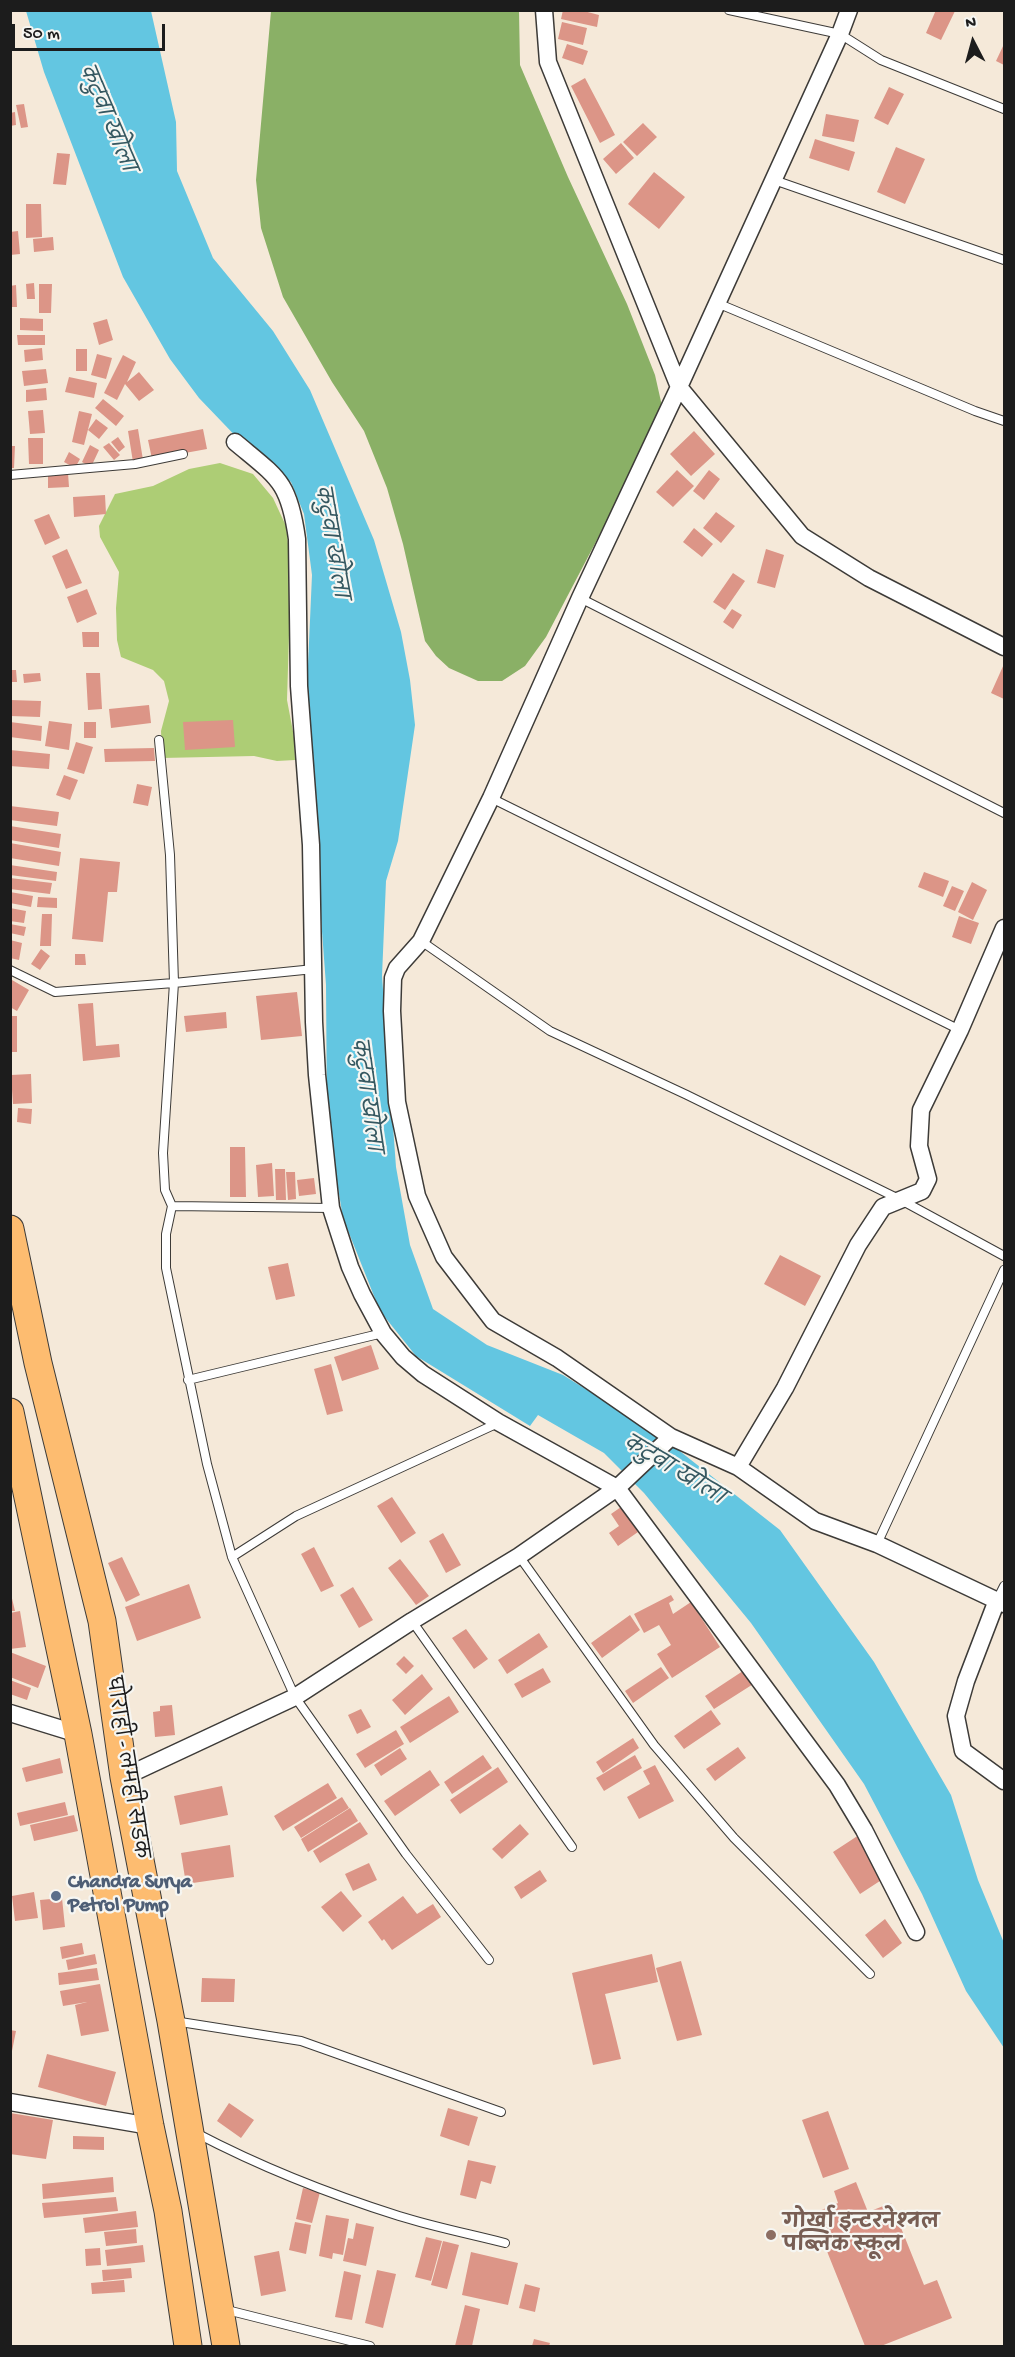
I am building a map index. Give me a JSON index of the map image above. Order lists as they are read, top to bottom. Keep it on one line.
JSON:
{"streets":{"main road":["घोराही - लमही सडक"]},"water":["कटुवा खोला"],"places":["Chandra Surya Petrol Pump","गोर्खा इन्टरनेश्नल पब्लिक स्कूल"],"scale_bar":"50 m","north":"top"}
